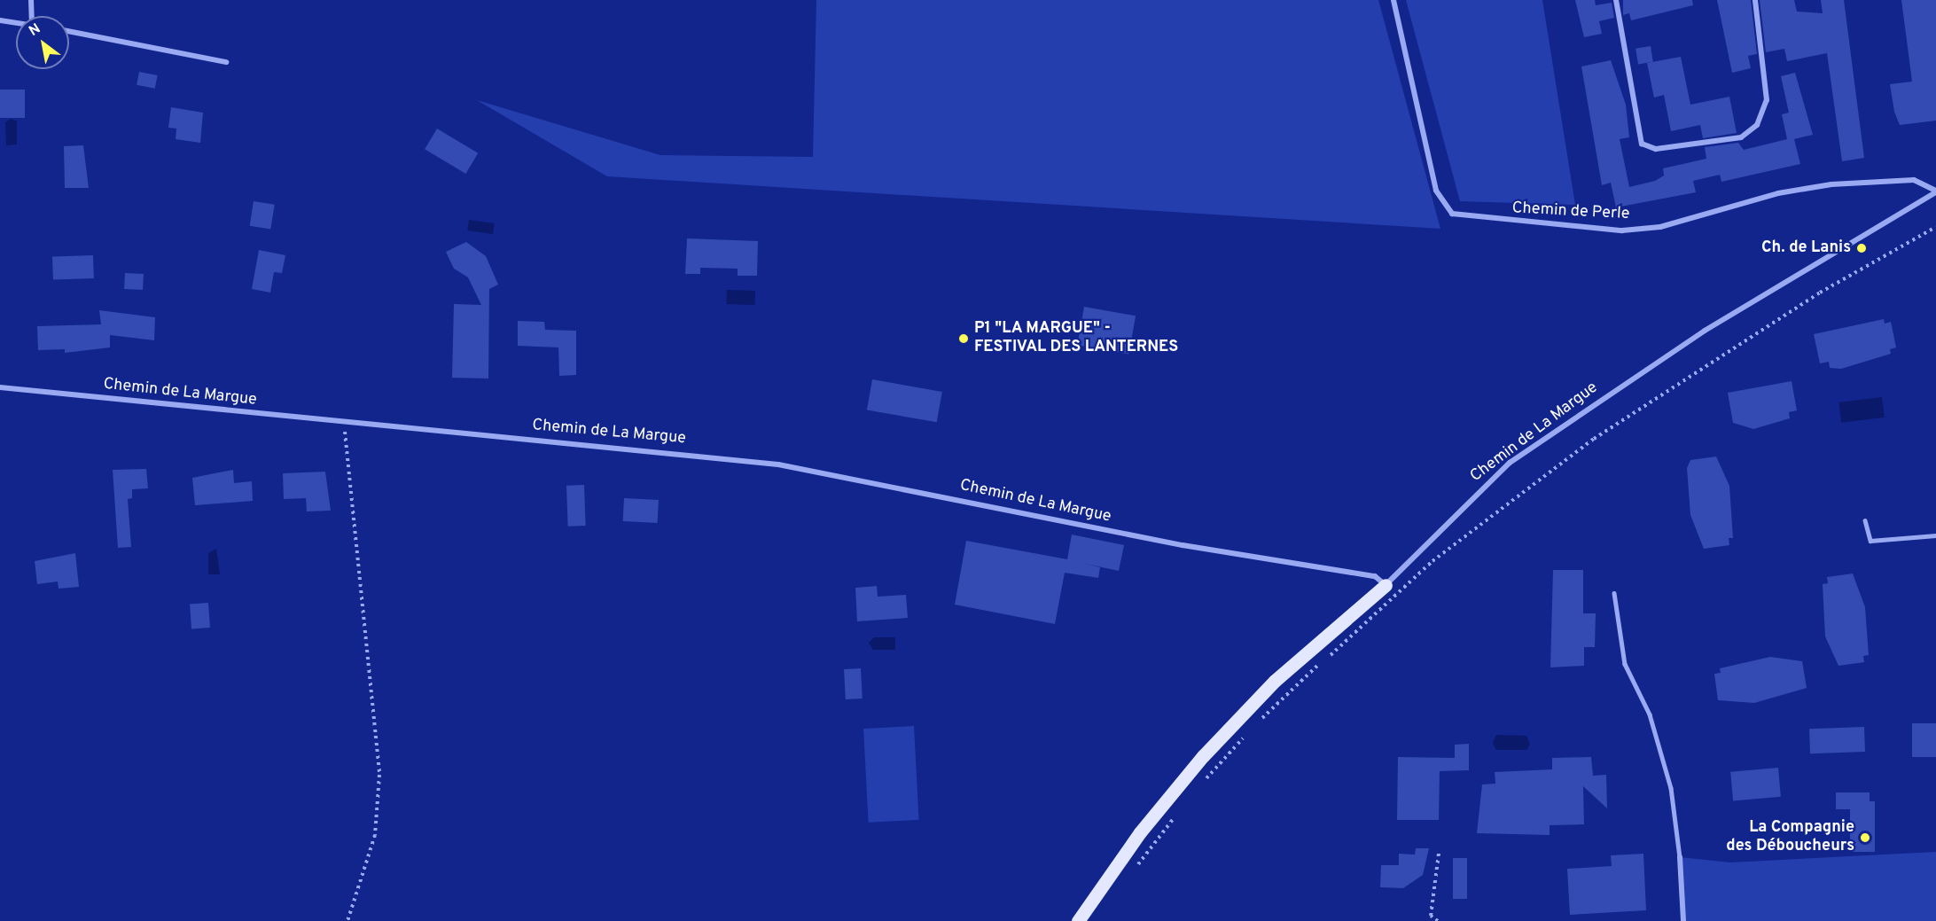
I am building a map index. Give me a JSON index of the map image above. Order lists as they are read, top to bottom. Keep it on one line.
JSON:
{"streets":{"street":["Chemin de Perle","Chemin de La Margue"]},"crossings":[["Chemin de Perle","Chemin de La Margue"]],"places":["Ch. de Lanis","P1 \"LA MARGUE\" - FESTIVAL DES LANTERNES","La Compagnie des Déboucheurs"],"north":"top left"}
